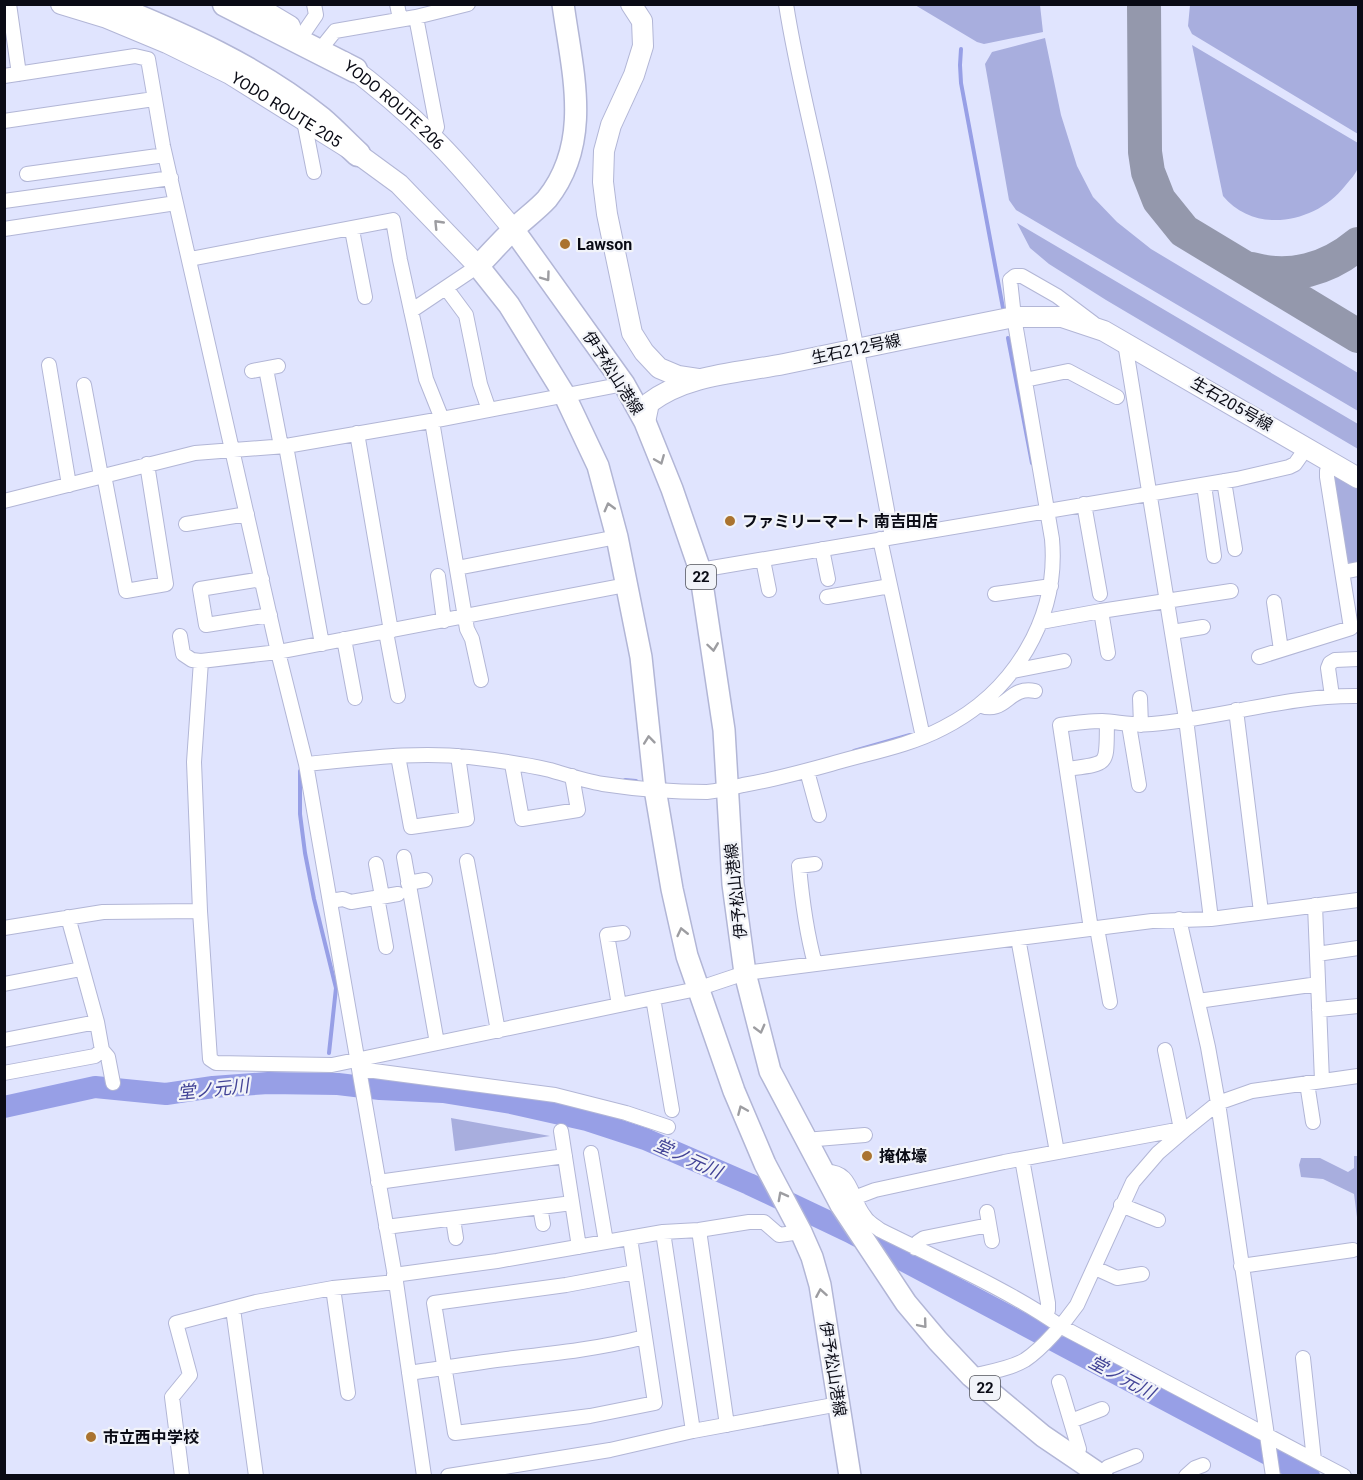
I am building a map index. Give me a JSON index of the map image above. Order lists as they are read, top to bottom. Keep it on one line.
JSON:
{"streets":{"main road":["伊予松山港線","22"],"street":["YODO ROUTE 206","YODO ROUTE 205","生石212号線","生石205号線"]},"crossings":[["YODO ROUTE 206","伊予松山港線"],["YODO ROUTE 205","伊予松山港線"],["生石212号線","生石205号線"]],"water":["堂ノ元川"],"places":["Lawson","ファミリーマート 南吉田店","掩体壕","市立西中学校"]}
